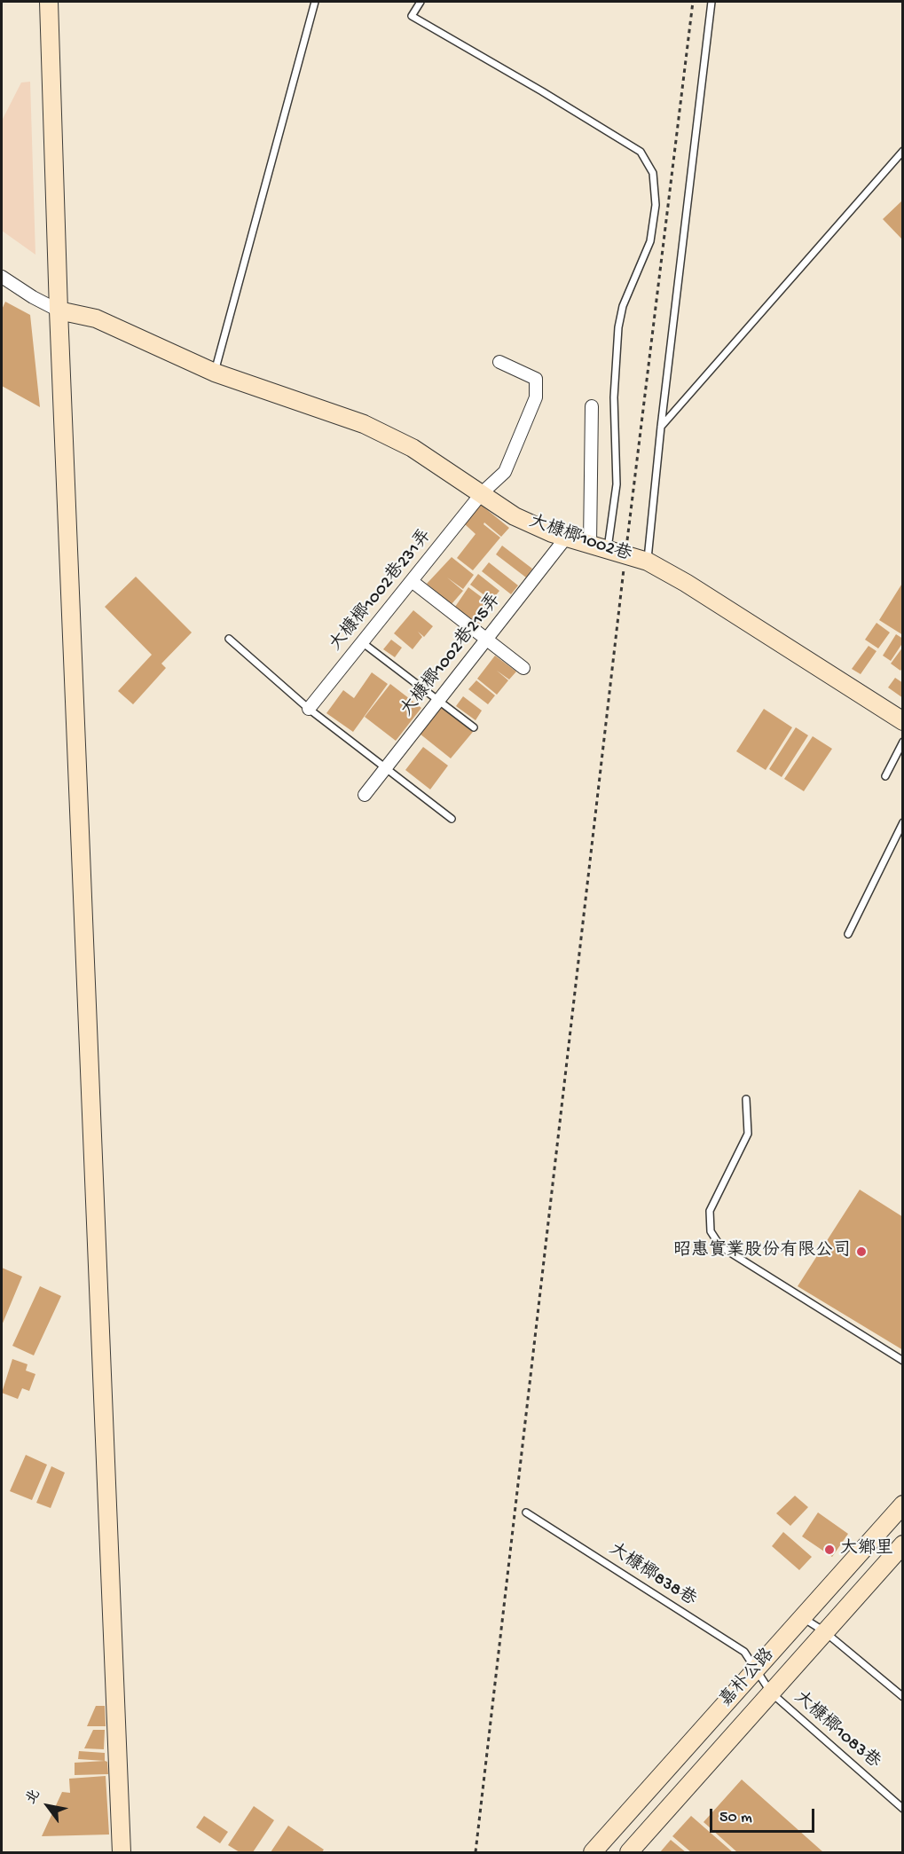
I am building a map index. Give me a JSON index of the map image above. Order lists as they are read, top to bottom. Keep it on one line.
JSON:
{"streets":{"main road":["大槺榔1002巷","嘉朴公路"],"street":["大槺榔1002巷231弄","大槺榔1002巷215弄"],"lane":["大槺榔838巷","大槺榔1083巷"]},"crossings":[["大槺榔1002巷","大槺榔1002巷231弄"],["大槺榔1002巷","大槺榔1002巷215弄"],["大槺榔838巷","嘉朴公路"],["大槺榔838巷","大槺榔1083巷"],["嘉朴公路","大槺榔1083巷"]],"places":["昭惠實業股份有限公司","大鄉里"],"scale_bar":"50 m","north":"top left"}
